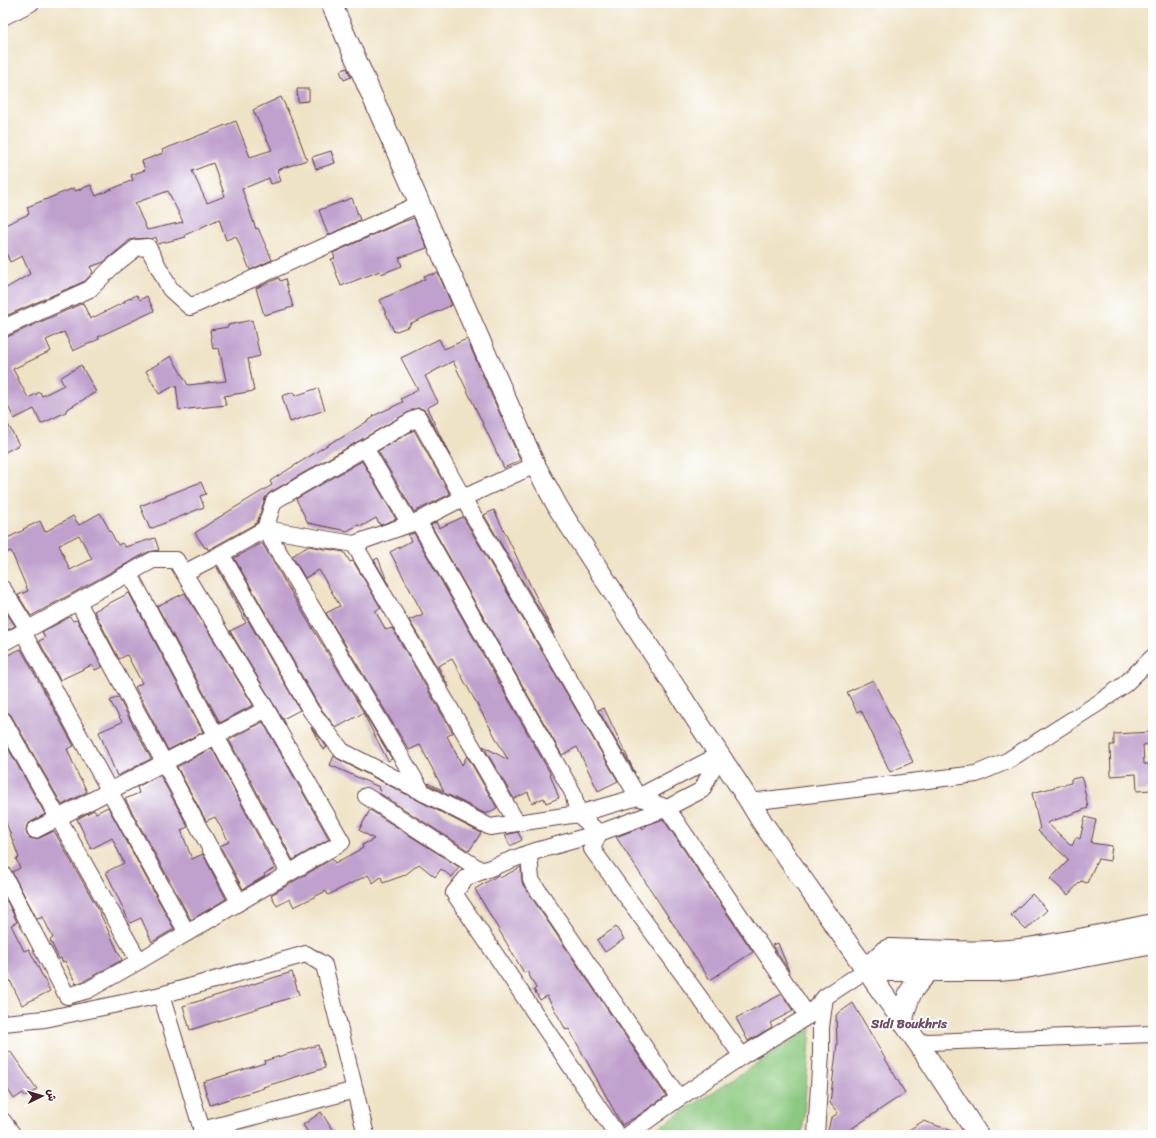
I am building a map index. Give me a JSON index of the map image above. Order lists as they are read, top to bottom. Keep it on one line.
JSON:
{"districts":["Sidi Boukhris"],"north":"right"}
